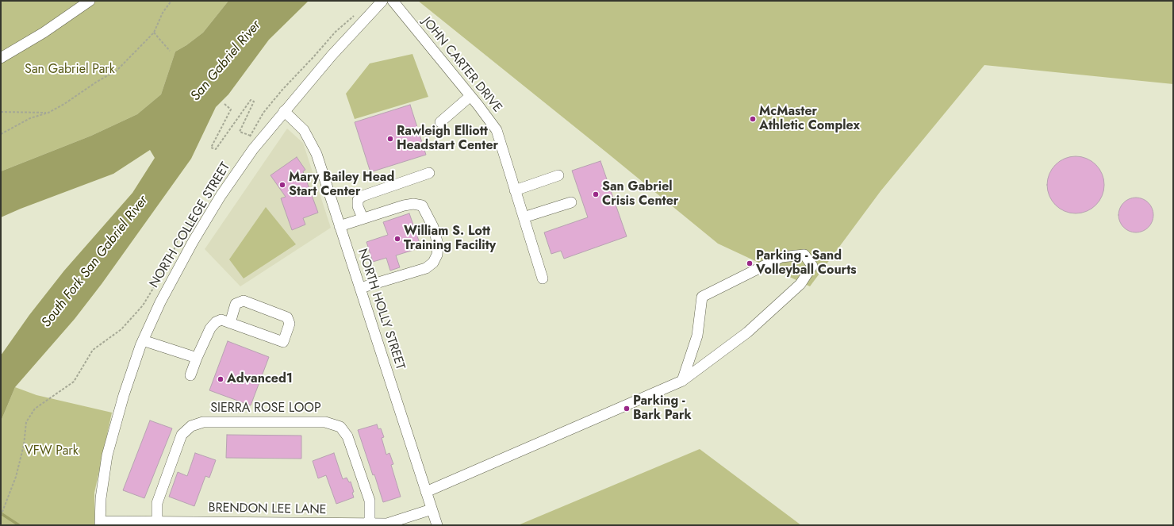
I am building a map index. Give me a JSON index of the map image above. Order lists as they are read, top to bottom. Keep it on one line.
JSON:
{"streets":{"street":["JOHN CARTER DRIVE","NORTH COLLEGE STREET","NORTH HOLLY STREET","SIERRA ROSE LOOP","BRENDON LEE LANE"]},"crossings":[["NORTH COLLEGE STREET","NORTH HOLLY STREET"],["NORTH COLLEGE STREET","BRENDON LEE LANE"],["NORTH HOLLY STREET","BRENDON LEE LANE"],["SIERRA ROSE LOOP","BRENDON LEE LANE"]],"water":["San Gabriel River","South Fork San Gabriel River"],"parks":["San Gabriel Park","VFW Park"],"places":["McMaster Athletic Complex","Rawleigh Elliott Headstart Center","Mary Bailey Head Start Center","San Gabriel Crisis Center","William S. Lott Training Facility","Parking - Sand Volleyball Courts","Advanced1","Parking - Bark Park"]}
